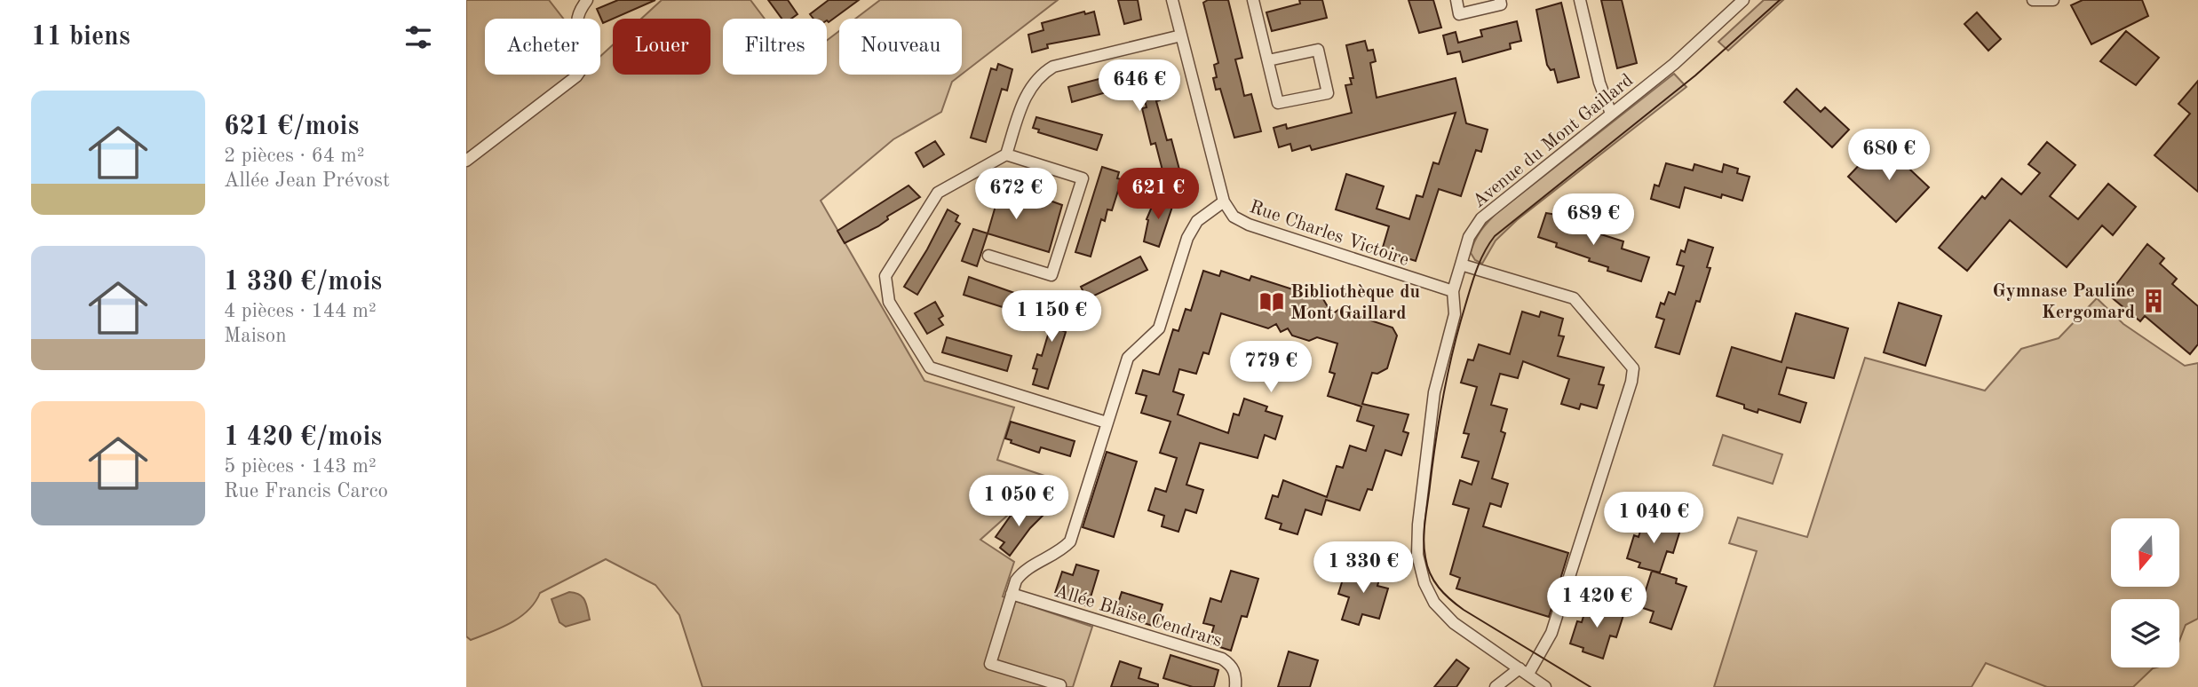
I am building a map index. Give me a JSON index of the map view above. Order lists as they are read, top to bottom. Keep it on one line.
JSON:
{"streets":{"street":["Avenue du Mont Gaillard","Rue Charles Victoire","Allée Blaise Cendrars"]},"crossings":[["Avenue du Mont Gaillard","Rue Charles Victoire"]],"places":{"building":["Gymnase Pauline Kergomard"],"library":["Bibliothèque du Mont Gaillard"]},"north":"bottom","page":{"heading":"11 biens","chip":["Acheter","Louer","Filtres","Nouveau"],"price":["646 €","680 €","672 €","621 €","689 €","1 150 €","779 €","1 050 €","1 040 €","1 330 €","1 420 €"],"list":[{"name":"621 €/mois","note":"2 pièces · 64 m² · Allée Jean Prévost"},{"name":"1 330 €/mois","note":"4 pièces · 144 m² · Maison"},{"name":"1 420 €/mois","note":"5 pièces · 143 m² · Rue Francis Carco"}]}}
